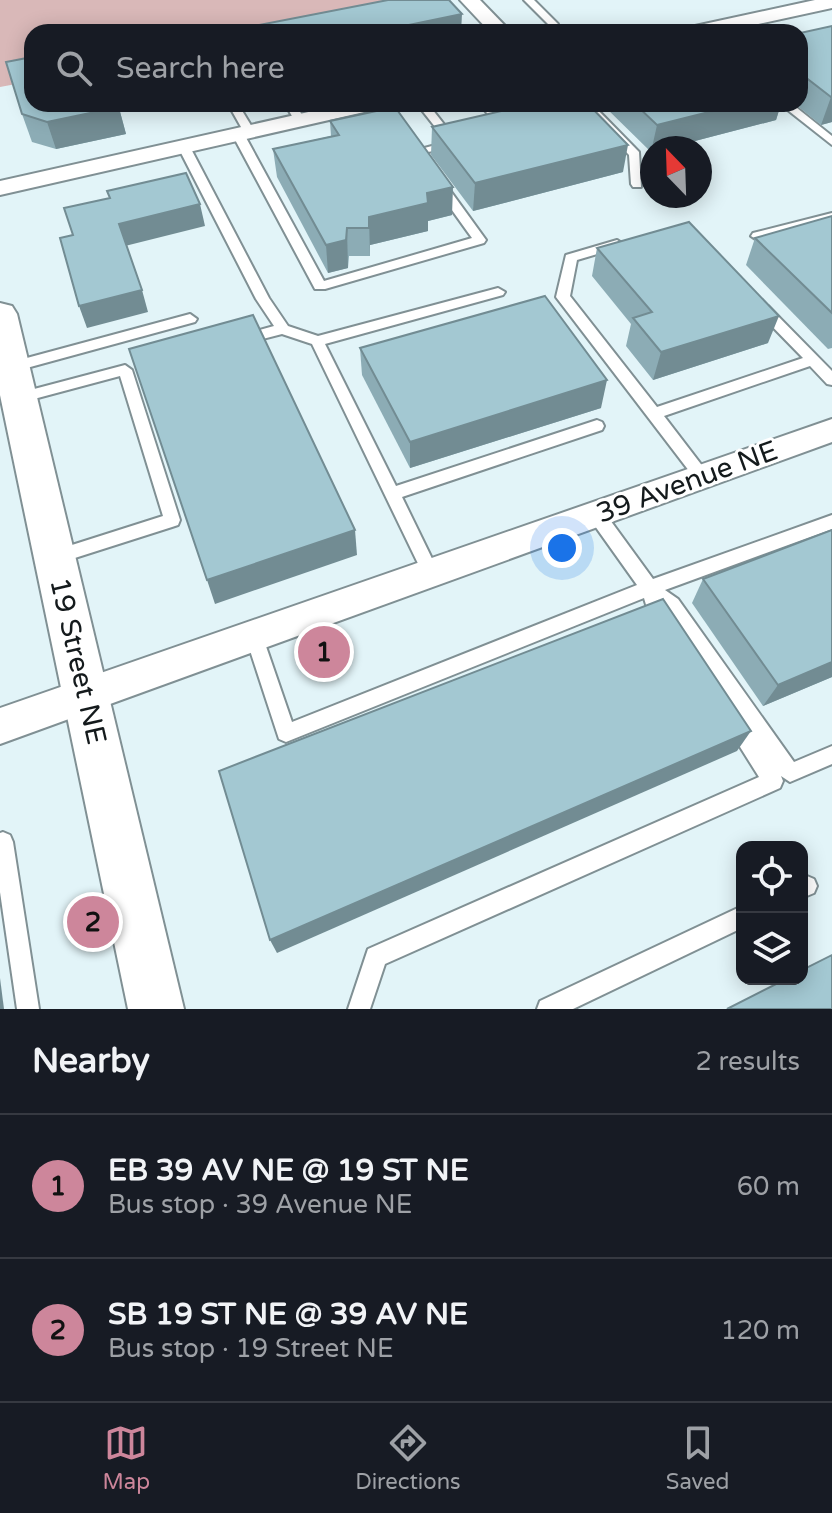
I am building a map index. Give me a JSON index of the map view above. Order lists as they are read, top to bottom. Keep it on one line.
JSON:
{"streets":{"street":["39 Avenue NE","19 Street NE"]},"crossings":[["39 Avenue NE","19 Street NE"]],"north":"top left","page":{"search":"Search here","pins":["1","2"],"heading":["Nearby","2 results"],"list":[{"mark":"1","name":"EB 39 AV NE @ 19 ST NE","note":"Bus stop · 39 Avenue NE","value":"60 m"},{"mark":"2","name":"SB 19 ST NE @ 39 AV NE","note":"Bus stop · 19 Street NE","value":"120 m"}],"nav":["Map","Directions","Saved"]}}
